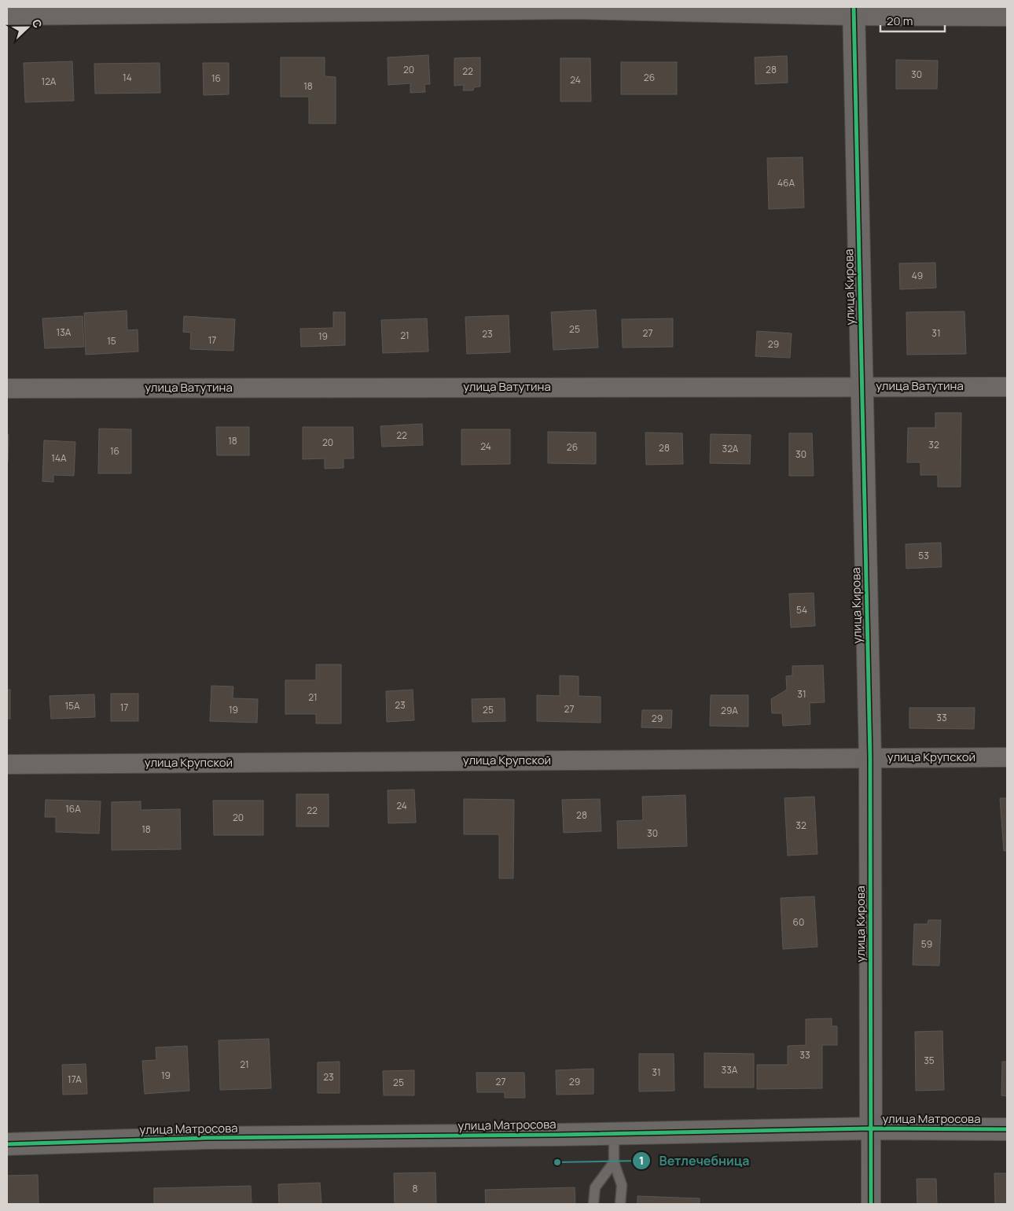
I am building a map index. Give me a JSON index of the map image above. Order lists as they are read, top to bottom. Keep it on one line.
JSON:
{"streets":{"street":["улица Кирова","улица Ватутина","улица Крупской","улица Матросова"]},"crossings":[["улица Кирова","улица Ватутина"],["улица Кирова","улица Крупской"],["улица Кирова","улица Матросова"]],"places":["Ветлечебница"],"house_numbers":["20","28","22","30","14","26","16","24","12А","18","46А","49","25","13А","27","31","23","21","19","17","15","29","22","18","20","32","24","26","28","32А","16","30","14А","53","54","31","21","23","15А","17","27","19","25","29А","33","29","24","16А","22","28","20","32","18","30","60","59","33","35","21","33А","31","19","23","17А","27","29","25","8"],"scale_bar":"20 m","north":"right"}
